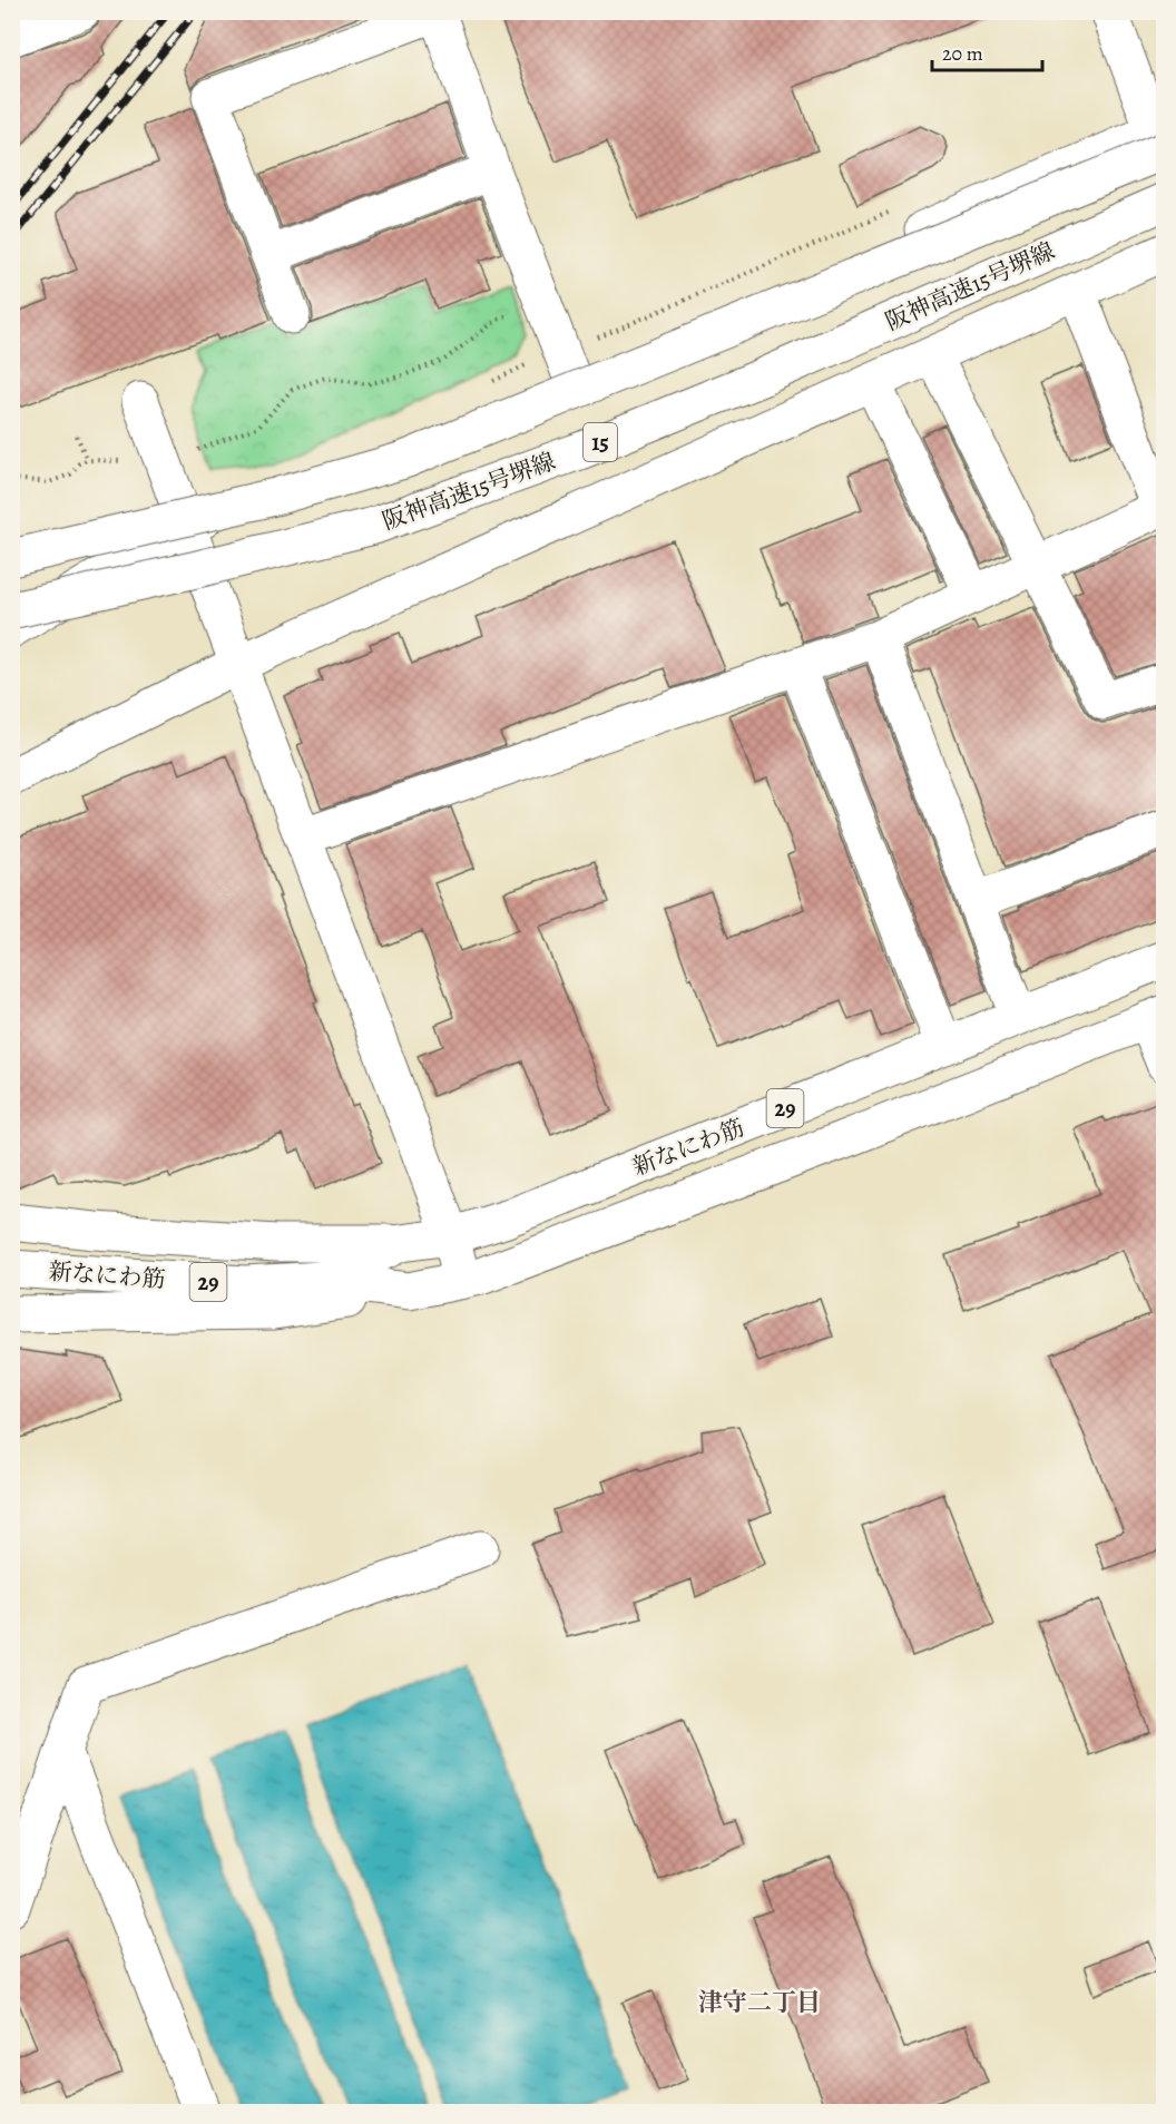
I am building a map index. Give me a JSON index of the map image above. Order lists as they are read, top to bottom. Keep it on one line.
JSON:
{"streets":{"main road":["阪神高速15号堺線","15","29","新なにわ筋"]},"districts":["津守二丁目"],"scale_bar":"20 m"}
